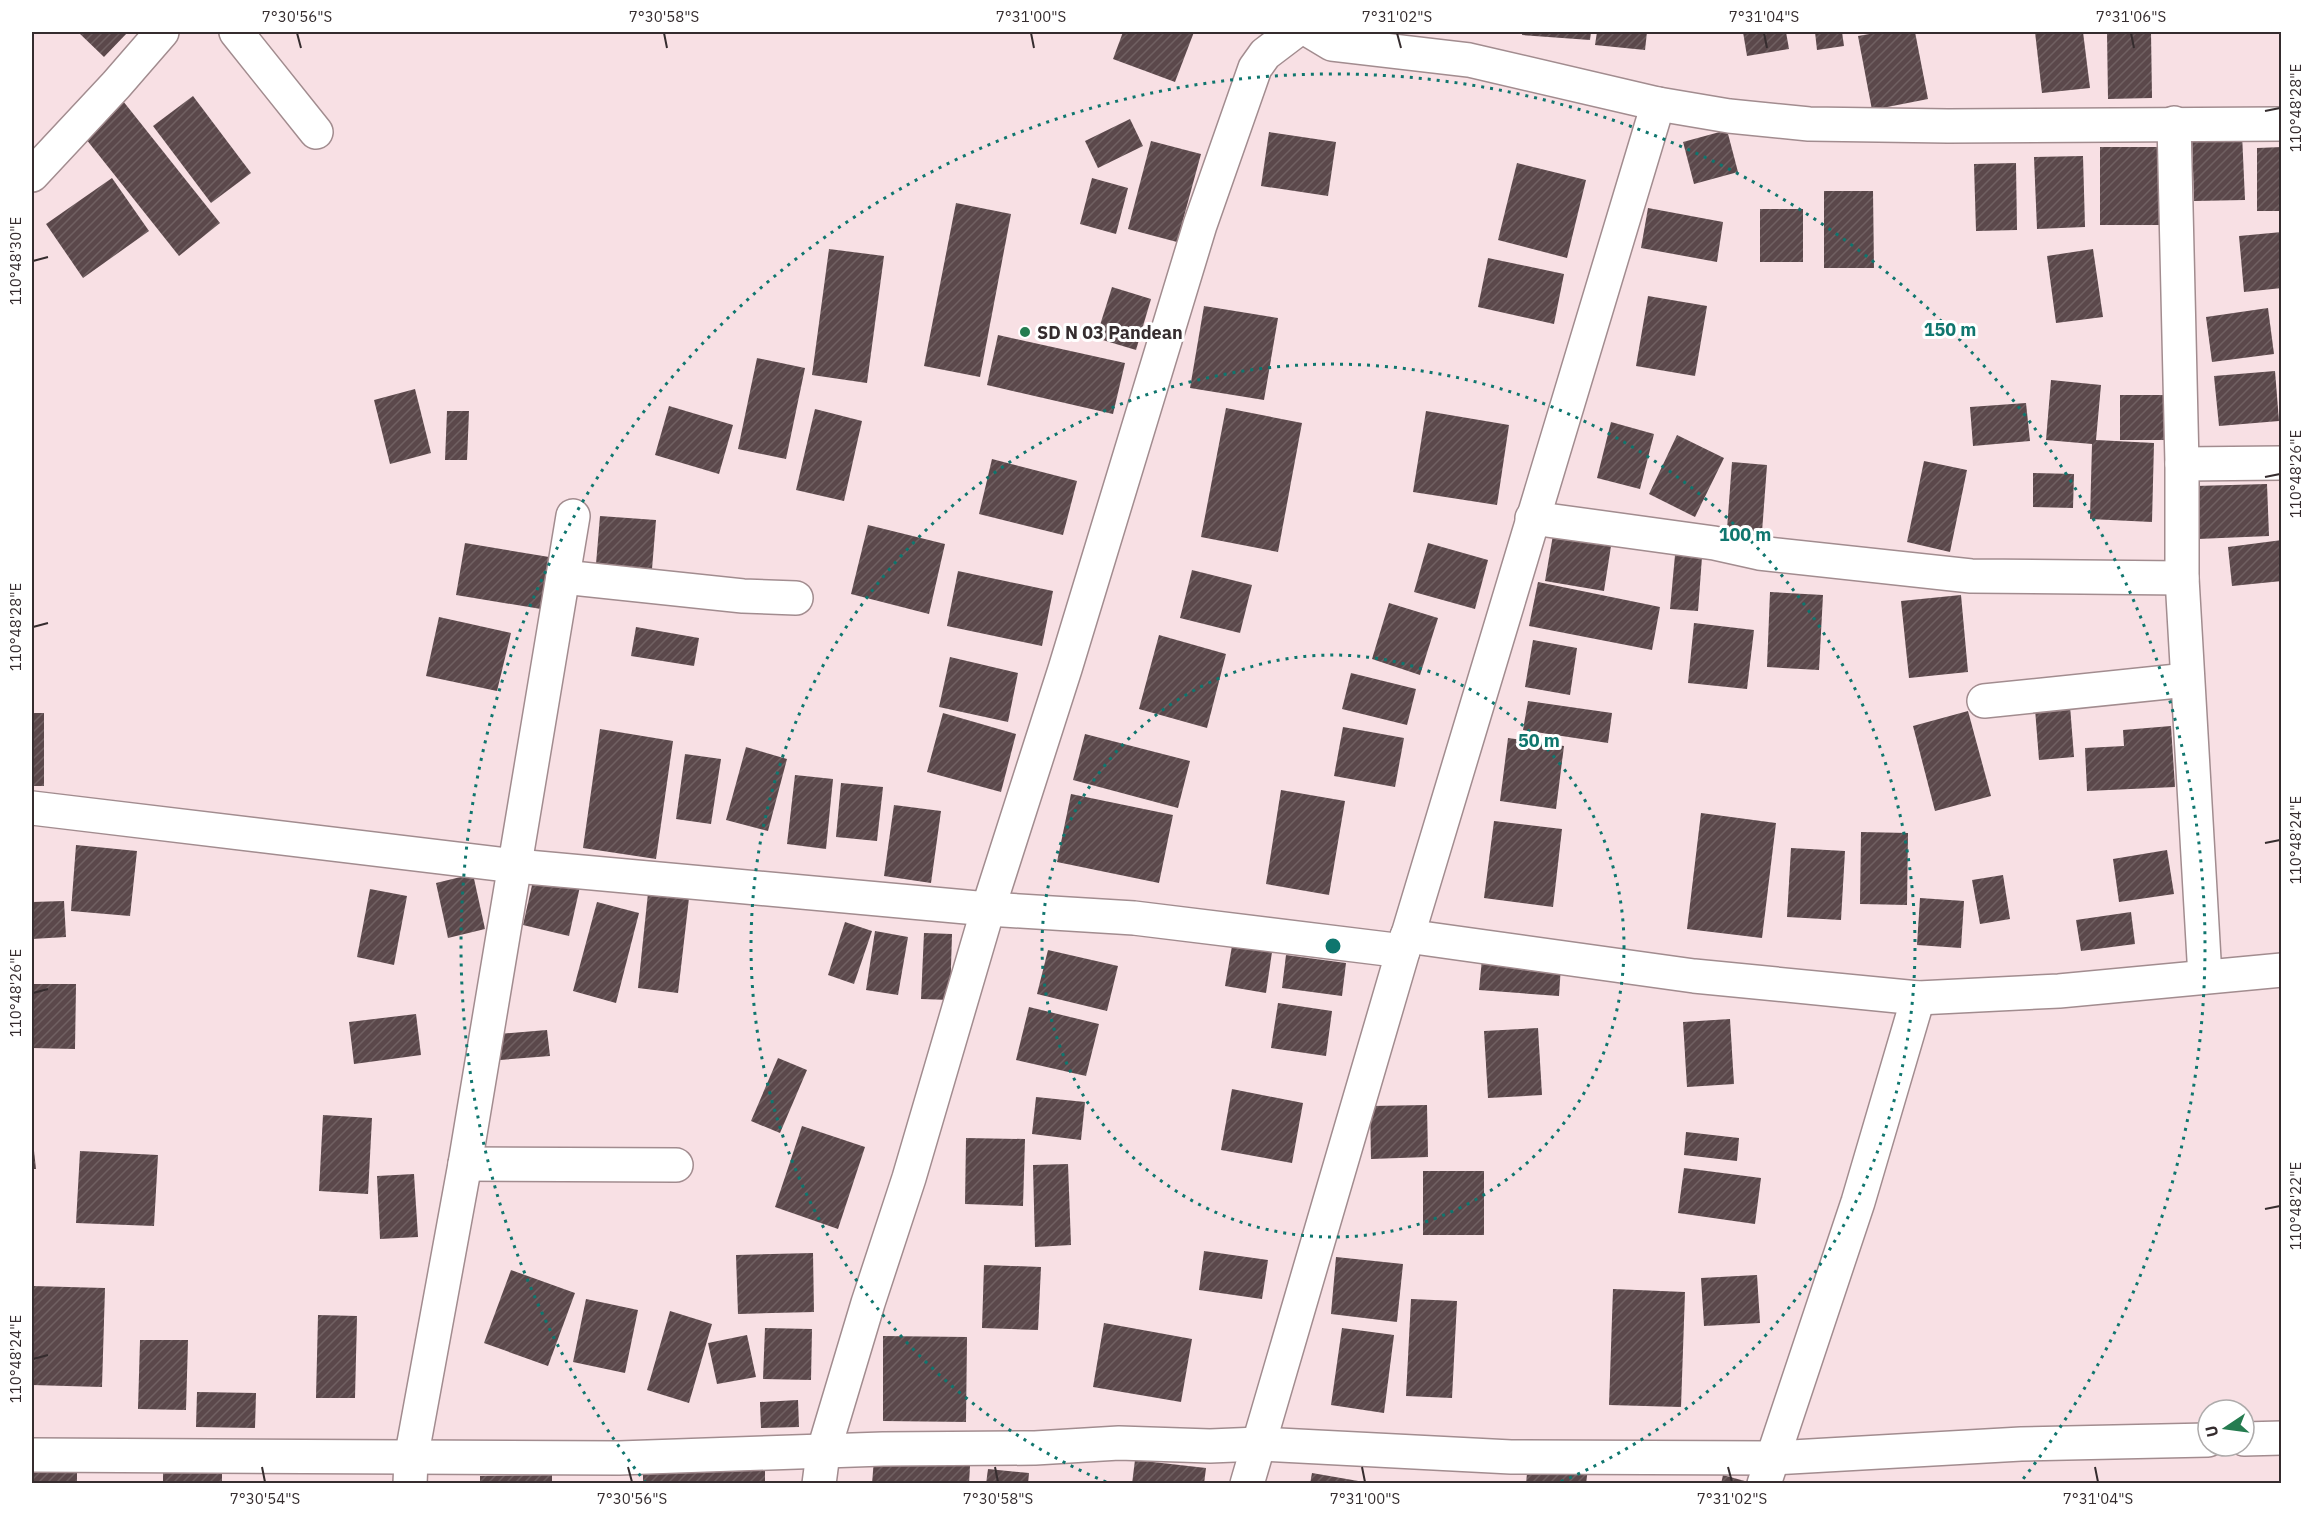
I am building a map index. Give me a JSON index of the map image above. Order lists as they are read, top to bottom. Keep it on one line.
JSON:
{"places":["SD N 03 Pandean"],"north":"left","coordinates":["7°30'56\"S","7°30'58\"S","7°31'00\"S","7°31'02\"S","7°31'04\"S","7°31'06\"S","110°48'28\"E","110°48'30\"E","110°48'26\"E","110°48'24\"E","110°48'22\"E","7°30'54\"S"],"rings":["150 m","100 m","50 m"]}
